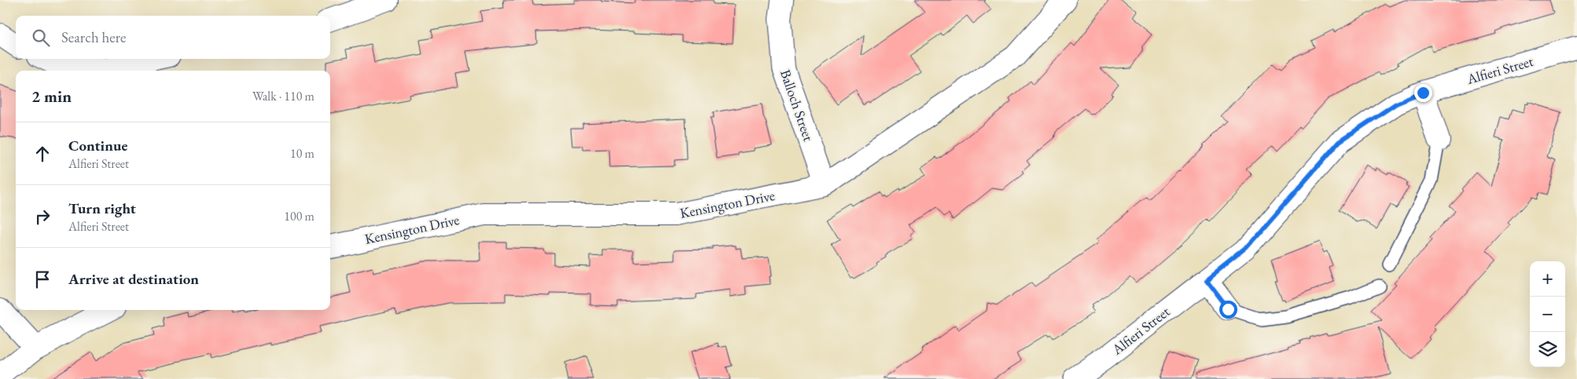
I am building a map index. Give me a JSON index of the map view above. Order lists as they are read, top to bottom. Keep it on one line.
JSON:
{"streets":{"street":["Alfieri Street","Balloch Street","Kensington Drive"]},"crossings":[["Balloch Street","Kensington Drive"]],"page":{"search":"Search here","heading":["2 min","Walk · 110 m"],"list":[["Continue","Alfieri Street","10 m"],["Turn right","Alfieri Street","100 m"],"Arrive at destination"],"map_buttons":["+","−"]}}
